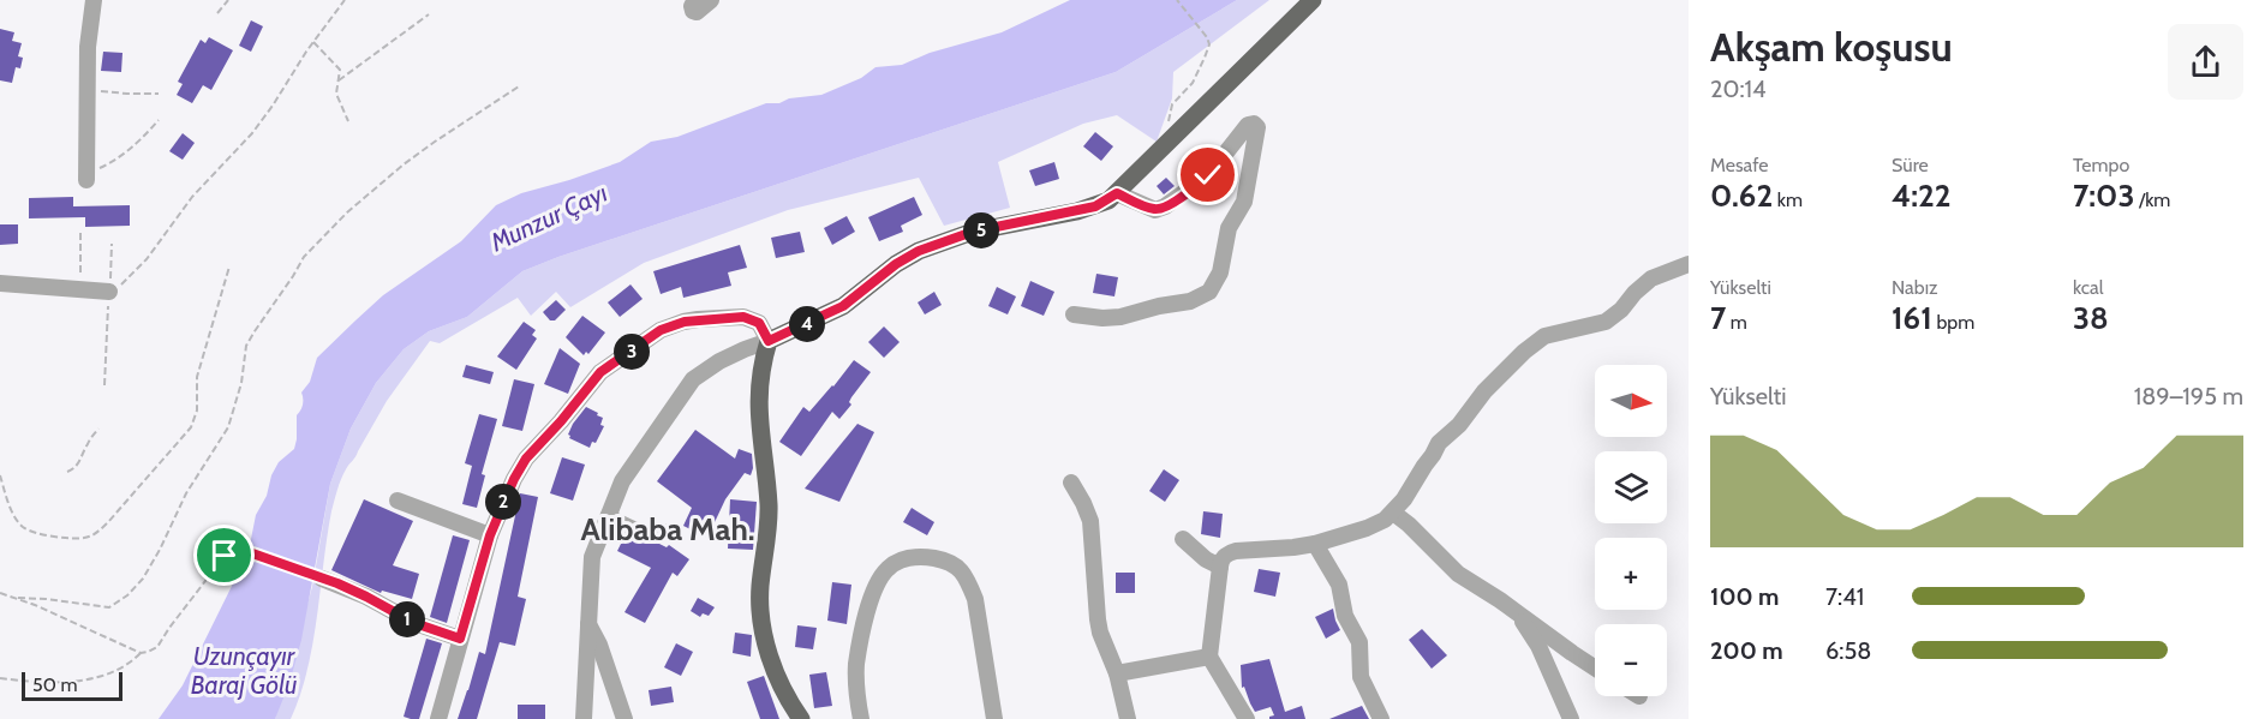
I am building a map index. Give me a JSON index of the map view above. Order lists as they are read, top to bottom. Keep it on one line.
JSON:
{"districts":["Alibaba Mah."],"water":["Munzur Çayı","Uzunçayır Baraj Gölü"],"scale_bar":"50 m","north":"right","page":{"heading":["Akşam koşusu","20:14"],"stats":[["Mesafe","0.62 km"],["Süre","4:22"],["Tempo","7:03 /km"],["Yükselti","7 m"],["Nabız","161 bpm"],["kcal","38"]],"pins":["5","4","3","2","1"],"map_buttons":["+","−"],"chart":["Yükselti","189–195 m"],"list":[{"name":"100 m","note":"7:41"},{"name":"200 m","note":"6:58"}],"scale":"50 m"}}
